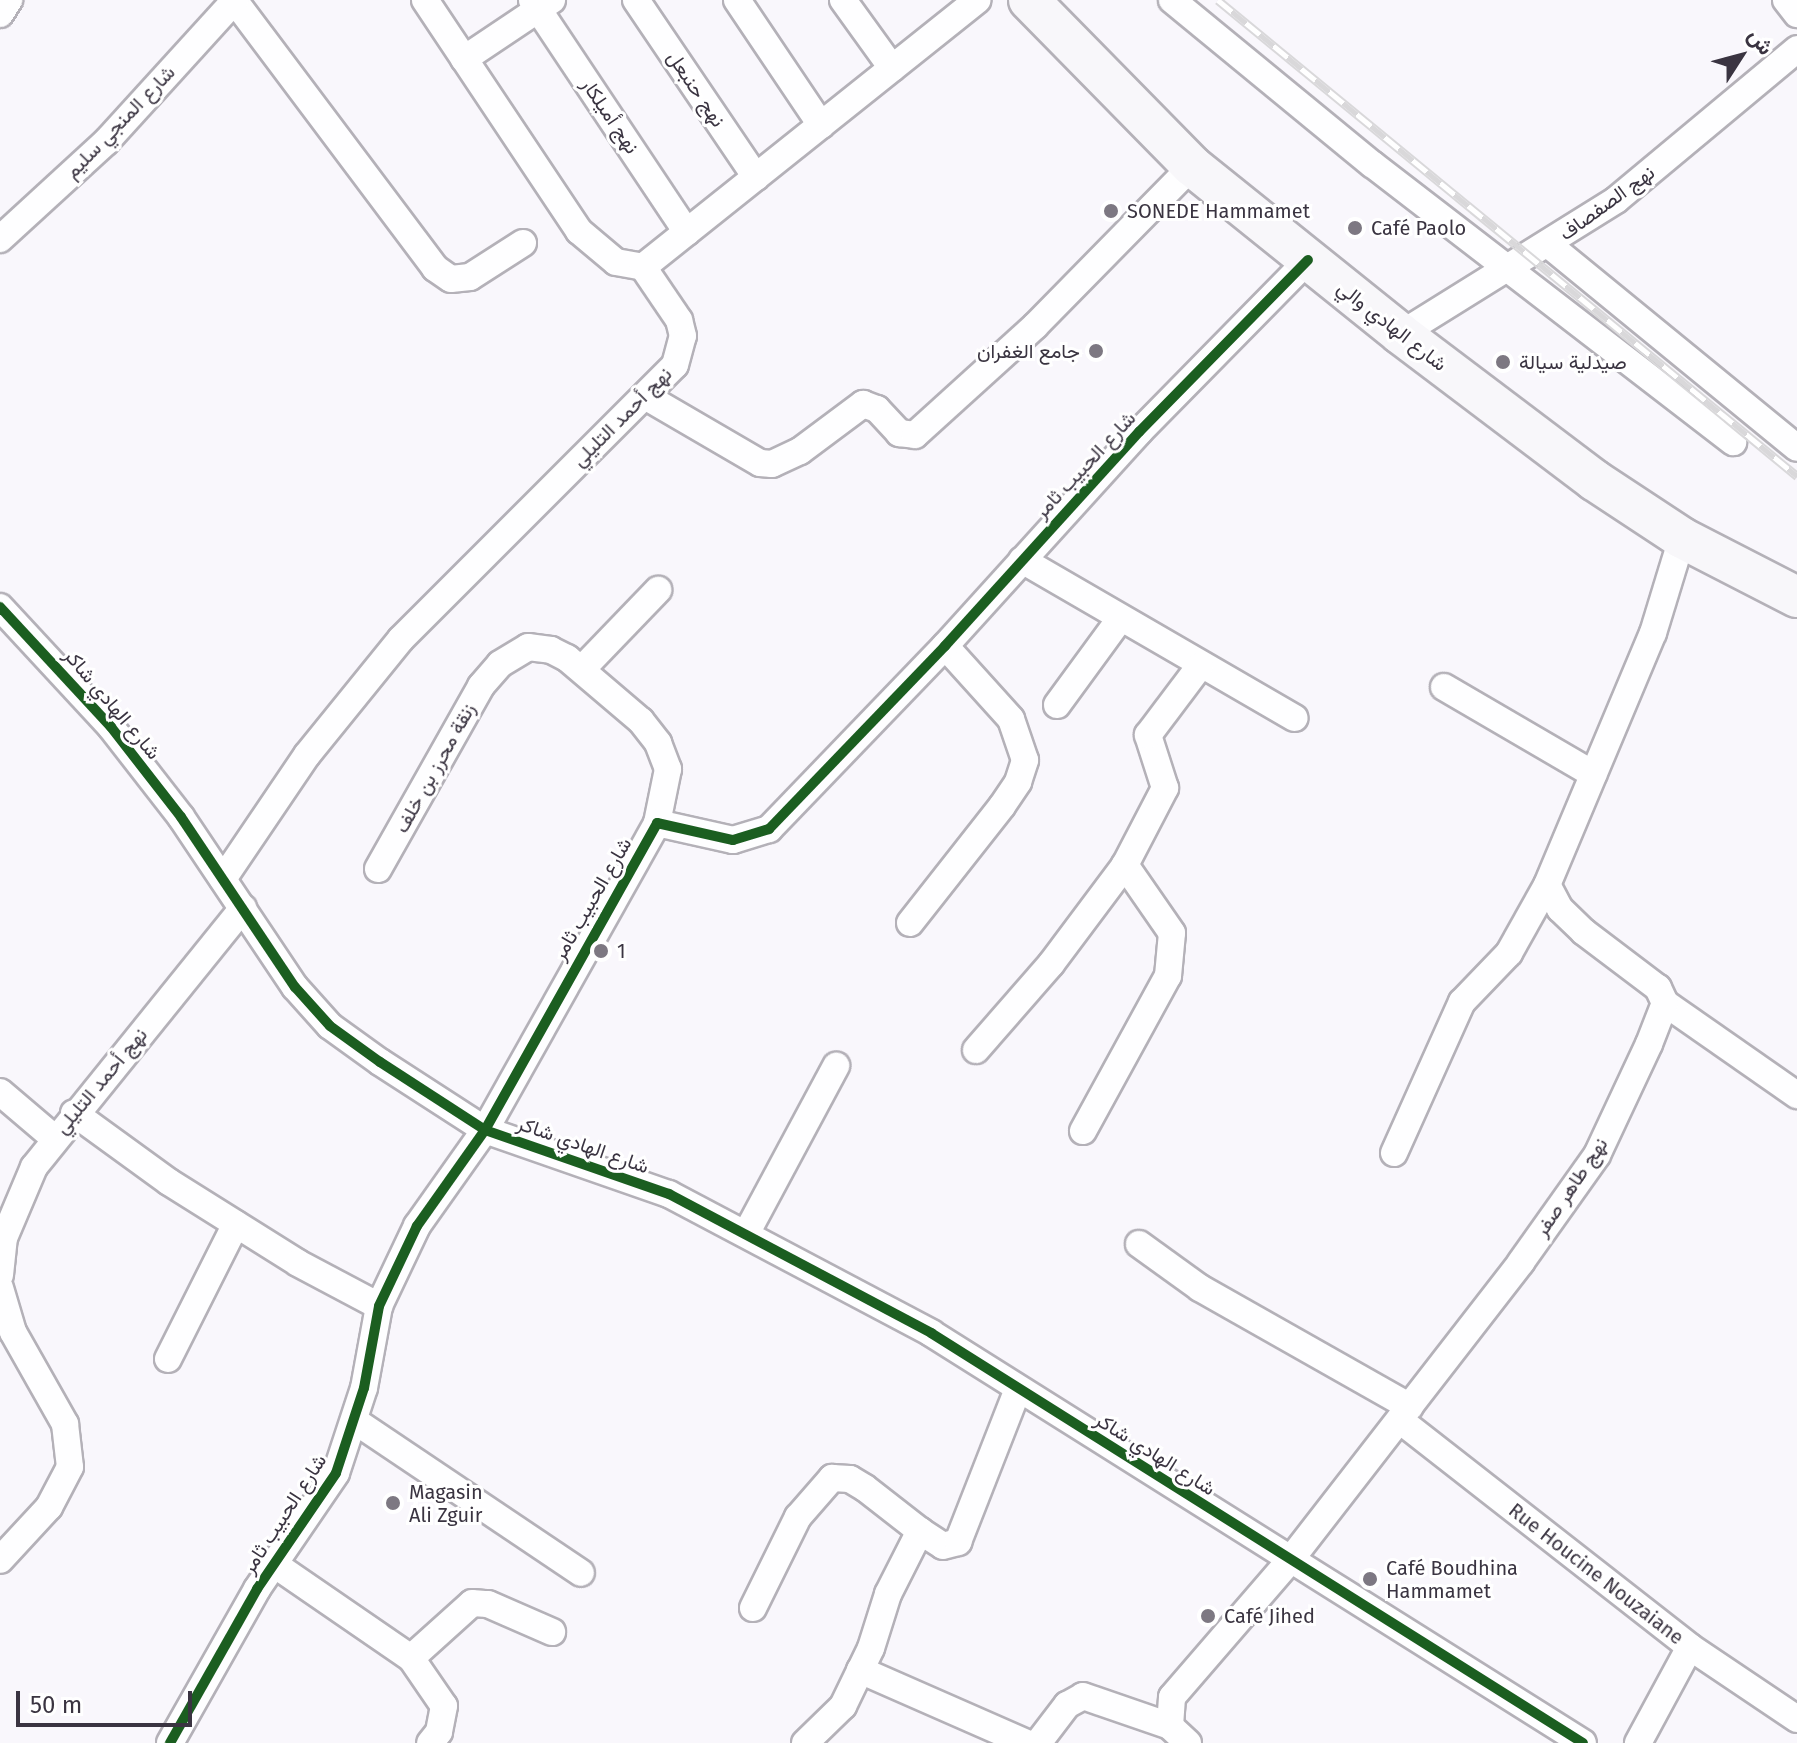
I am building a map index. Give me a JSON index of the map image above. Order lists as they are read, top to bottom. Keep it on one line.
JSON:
{"streets":{"main road":["شارع الهادي والي"],"street":["نهج حنبعل","نهج أميلكار","شارع المنجي سليم","نهج الصفصاف","نهج أحمد التليلي","شارع الحبيب ثامر","شارع الهادي شاكر","زنقة محرز بن خلف","نهج طاهر صفر","Rue Houcine Nouzaiane"]},"crossings":[["نهج الصفصاف","شارع الهادي والي"],["شارع الهادي والي","شارع الحبيب ثامر"],["نهج أحمد التليلي","شارع الهادي شاكر"],["شارع الحبيب ثامر","شارع الهادي شاكر"],["شارع الحبيب ثامر","زنقة محرز بن خلف"],["شارع الهادي شاكر","نهج طاهر صفر"],["نهج طاهر صفر","Rue Houcine Nouzaiane"]],"places":["SONEDE Hammamet","Café Paolo","جامع الغفران","صيدلية سيالة","1","Magasin Ali Zguir","Café Boudhina Hammamet","Café Jihed"],"scale_bar":"50 m","north":"top right"}
